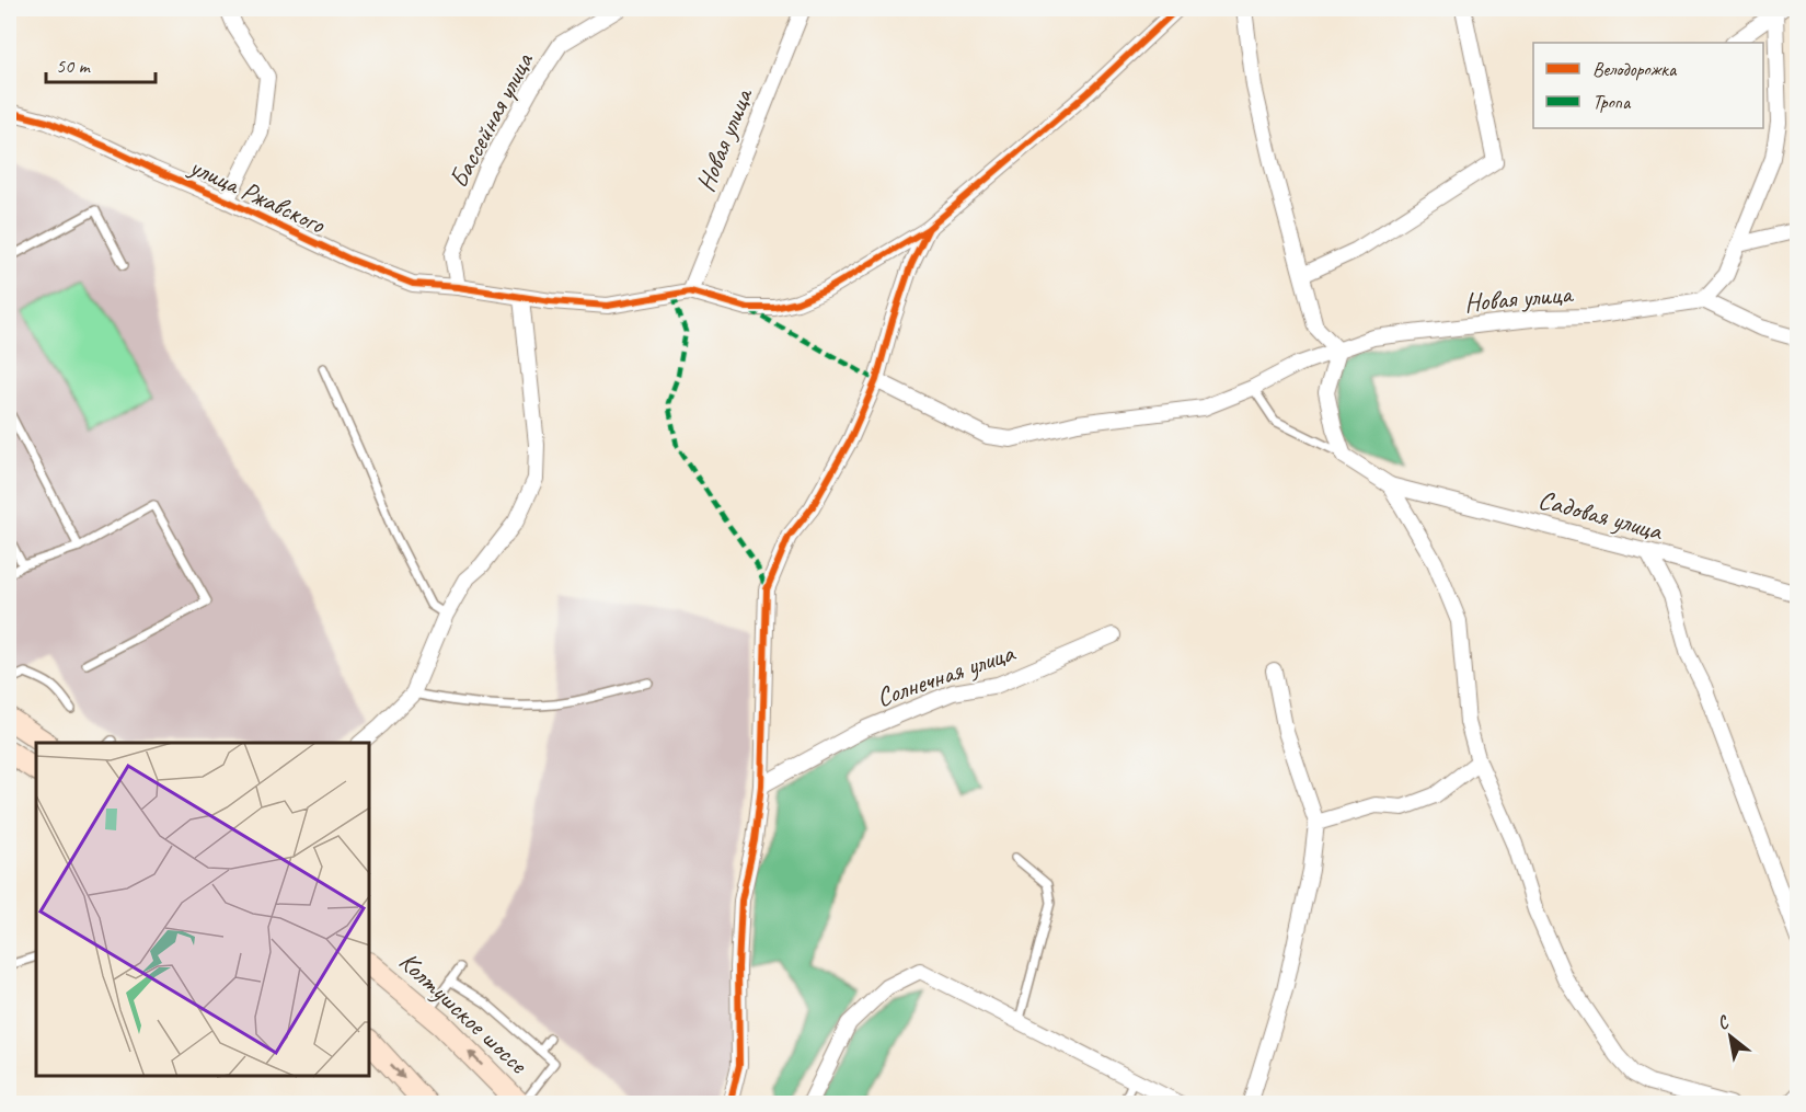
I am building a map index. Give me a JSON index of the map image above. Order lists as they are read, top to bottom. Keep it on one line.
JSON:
{"streets":{"main road":["Колтушское шоссе"],"street":["Бассейная улица","Новая улица","улица Ржавского","Садовая улица","Солнечная улица"]},"crossings":[["Бассейная улица","улица Ржавского"],["Новая улица","улица Ржавского"]],"legend":["Велодорожка","Тропа"],"scale_bar":"50 m","north":"top left"}
